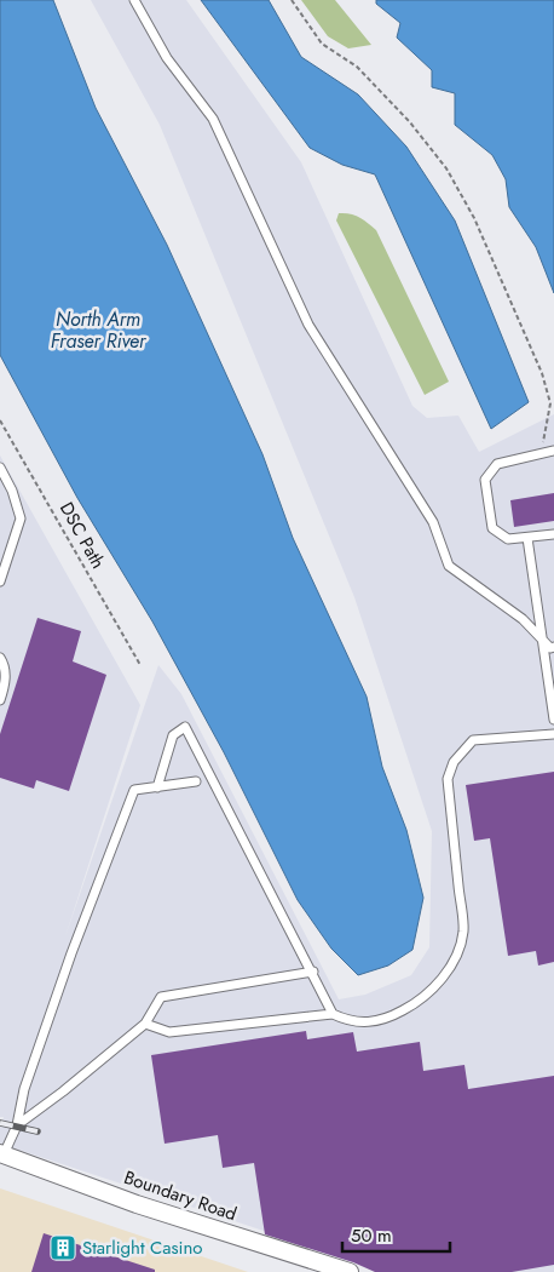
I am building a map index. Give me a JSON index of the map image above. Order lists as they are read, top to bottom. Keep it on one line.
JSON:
{"streets":{"street":["Boundary Road"],"path":["DSC Path"]},"water":["North Arm Fraser River"],"places":{"building":["Starlight Casino"]},"scale_bar":"50 m"}
